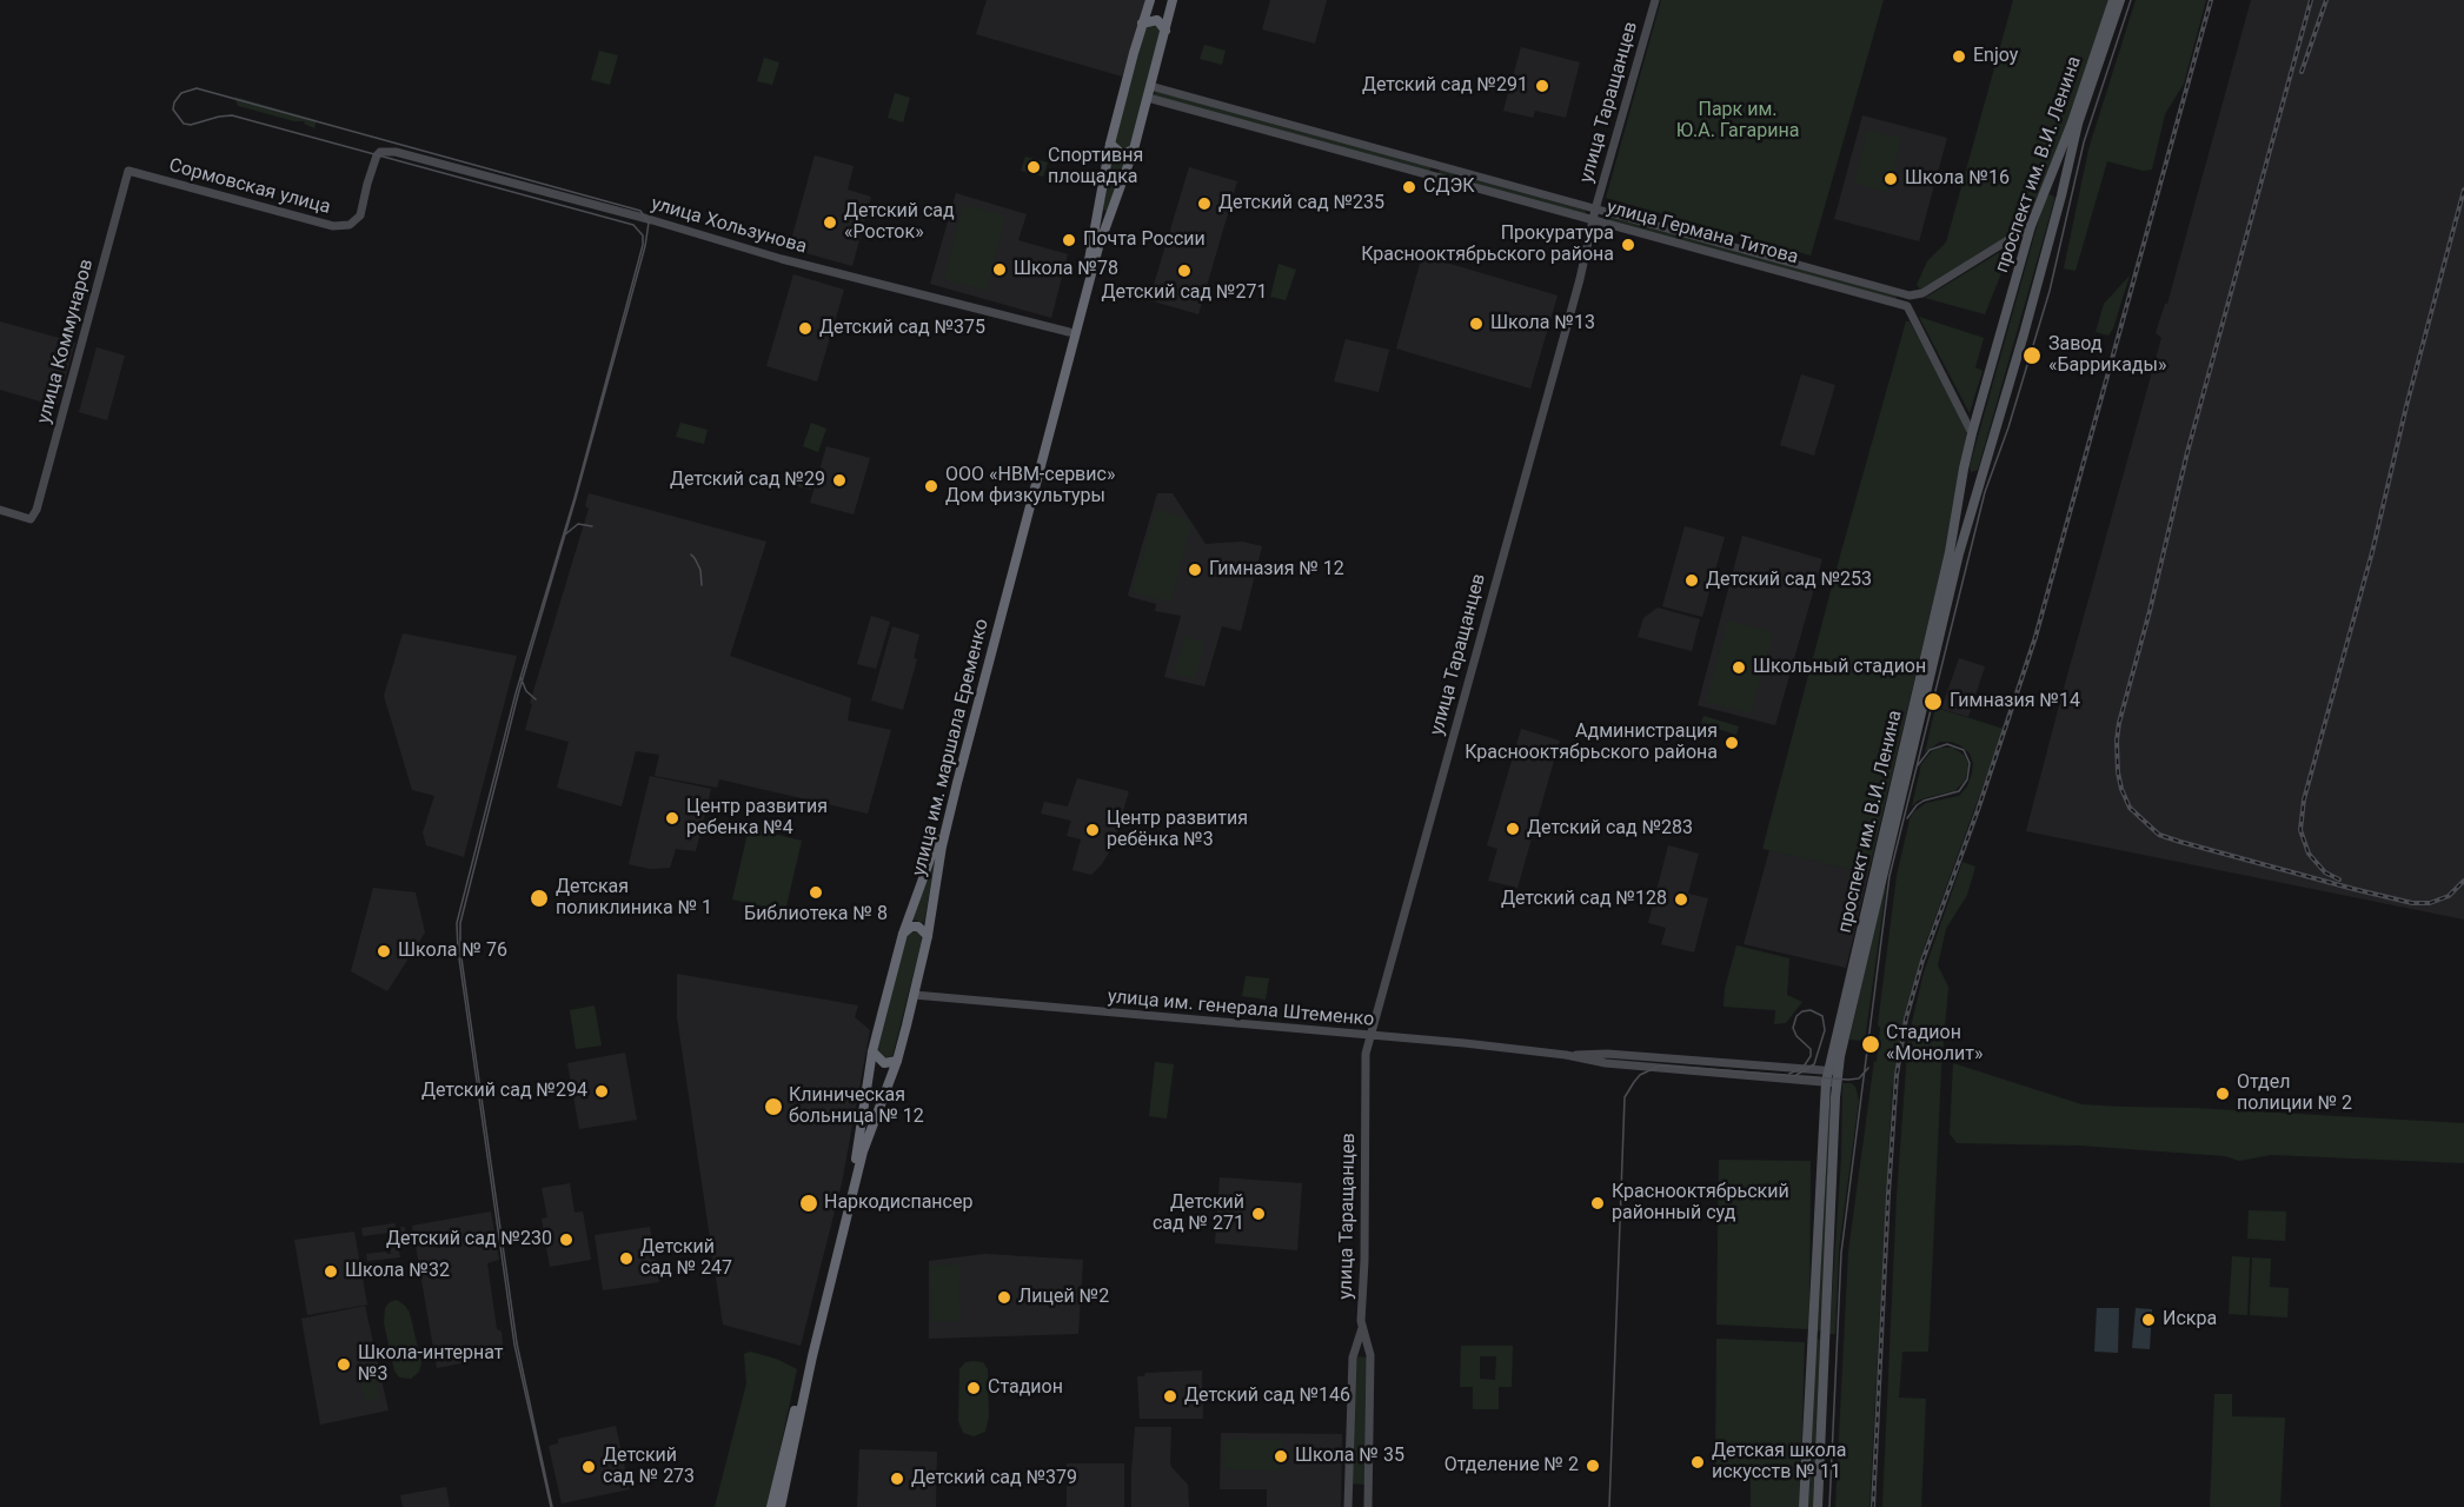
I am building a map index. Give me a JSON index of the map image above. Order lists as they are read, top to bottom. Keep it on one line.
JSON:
{"streets":{"highway":["улица им. маршала Еременко"],"main road":["проспект им. В.И. Ленина"],"street":["улица Таращанцев","Сормовская улица","улица Хользунова","улица Германа Титова","улица Коммунаров","улица им. генерала Штеменко"]},"crossings":[["улица Таращанцев","улица Германа Титова"],["улица Таращанцев","улица им. генерала Штеменко"],["проспект им. В.И. Ленина","улица Германа Титова"],["проспект им. В.И. Ленина","улица им. генерала Штеменко"],["Сормовская улица","улица Хользунова"],["Сормовская улица","улица Коммунаров"],["улица Хользунова","улица им. маршала Еременко"],["улица Германа Титова","улица им. маршала Еременко"],["улица им. маршала Еременко","улица им. генерала Штеменко"]],"parks":["Парк им. Ю.А. Гагарина"],"places":["Enjoy","Детский сад №291","Спортивня площадка","Школа №16","СДЭК","Детский сад №235","Детский сад «Росток»","Почта России","Прокуратура Краснооктябрьского района","Школа №78","Детский сад №271","Школа №13","Детский сад №375","Завод «Баррикады»","Детский сад №29","ООО «НВМ-сервис» Дом физкультуры","Гимназия № 12","Детский сад №253","Школьный стадион","Гимназия №14","Администрация Краснооктябрьского района","Центр развития ребенка №4","Детский сад №283","Центр развития ребёнка №3","Библиотека № 8","Детская поликлиника № 1","Детский сад №128","Школа № 76","Стадион «Монолит»","Детский сад №294","Отдел полиции № 2","Клиническая больница № 12","Наркодиспансер","Краснооктябрьский районный суд","Детский сад № 271","Детский сад №230","Детский сад № 247","Школа №32","Лицей №2","Искра","Школа-интернат №3","Стадион","Детский сад №146","Школа № 35","Детская школа искусств № 11","Отделение № 2","Детский сад № 273","Детский сад №379"]}
